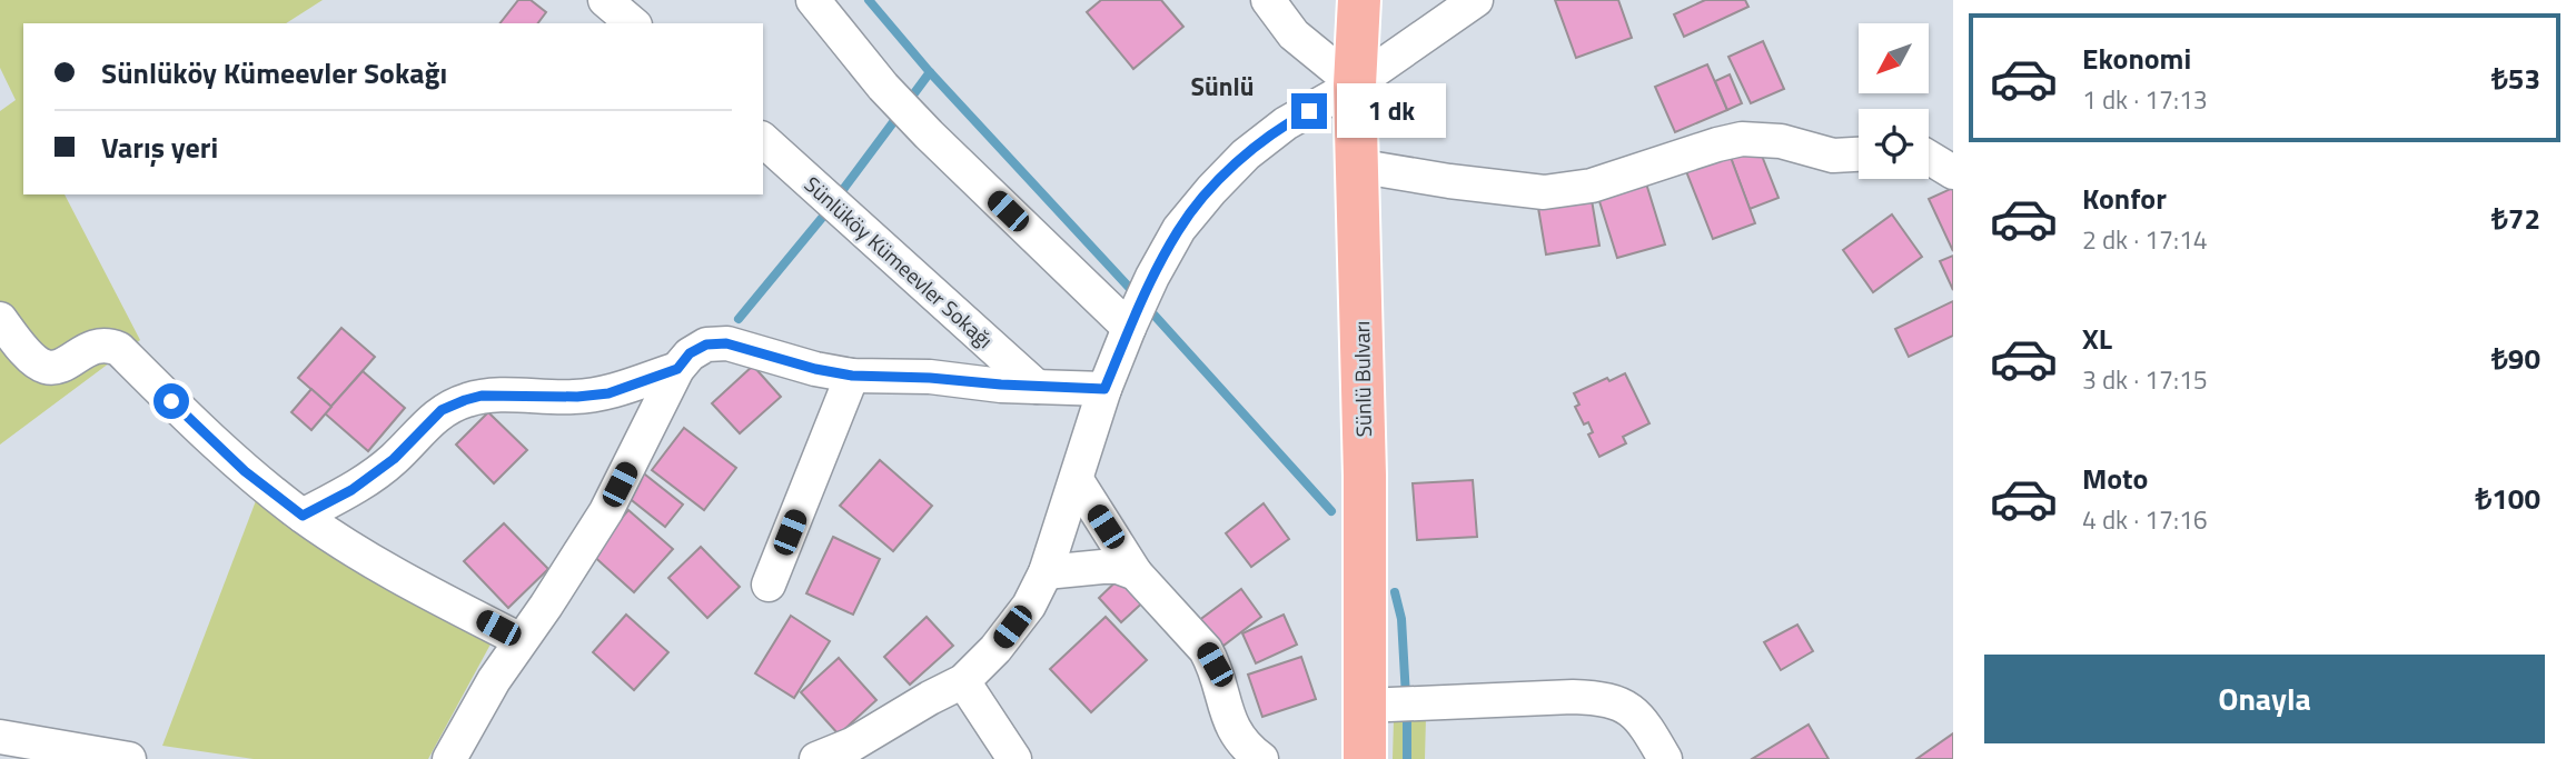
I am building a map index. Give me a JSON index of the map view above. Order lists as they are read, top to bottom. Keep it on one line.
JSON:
{"streets":{"main road":["Sünlü Bulvarı"],"street":["Sünlüköy Kümeevler Sokağı"]},"districts":["Sünlü"],"north":"bottom left","page":{"list":[{"name":"Ekonomi","note":"1 dk · 17:13","value":"₺53"},{"name":"Konfor","note":"2 dk · 17:14","value":"₺72"},{"name":"XL","note":"3 dk · 17:15","value":"₺90"},{"name":"Moto","note":"4 dk · 17:16","value":"₺100"}],"banner":["Sünlüköy Kümeevler Sokağı","Varış yeri"],"bubble":"1 dk","buttons":"Onayla"}}
